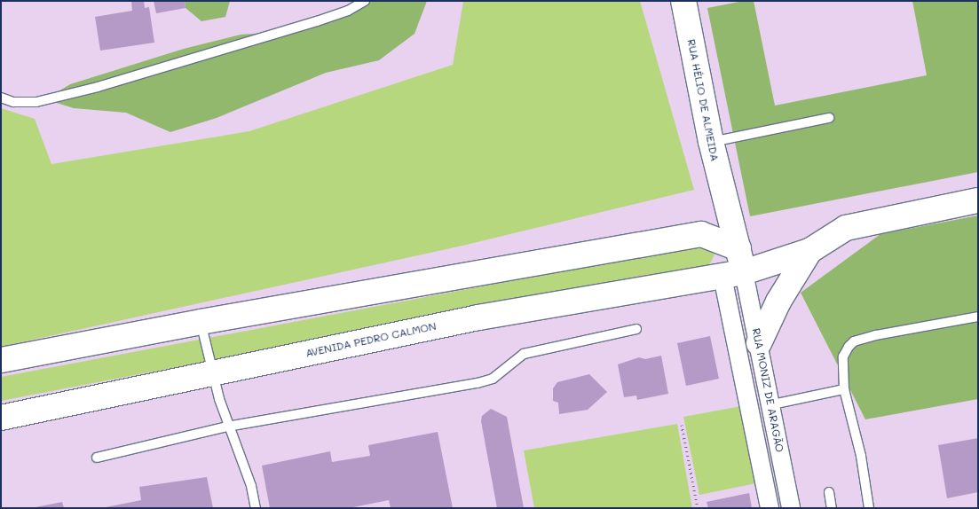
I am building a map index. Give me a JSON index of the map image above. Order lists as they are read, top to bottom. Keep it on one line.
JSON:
{"streets":{"main road":["RUA HÉLIO DE ALMEIDA","AVENIDA PEDRO CALMON"],"street":["RUA MONIZ DE ARAGÃO"]},"crossings":[["RUA HÉLIO DE ALMEIDA","AVENIDA PEDRO CALMON"],["RUA HÉLIO DE ALMEIDA","RUA MONIZ DE ARAGÃO"],["AVENIDA PEDRO CALMON","RUA MONIZ DE ARAGÃO"]]}
